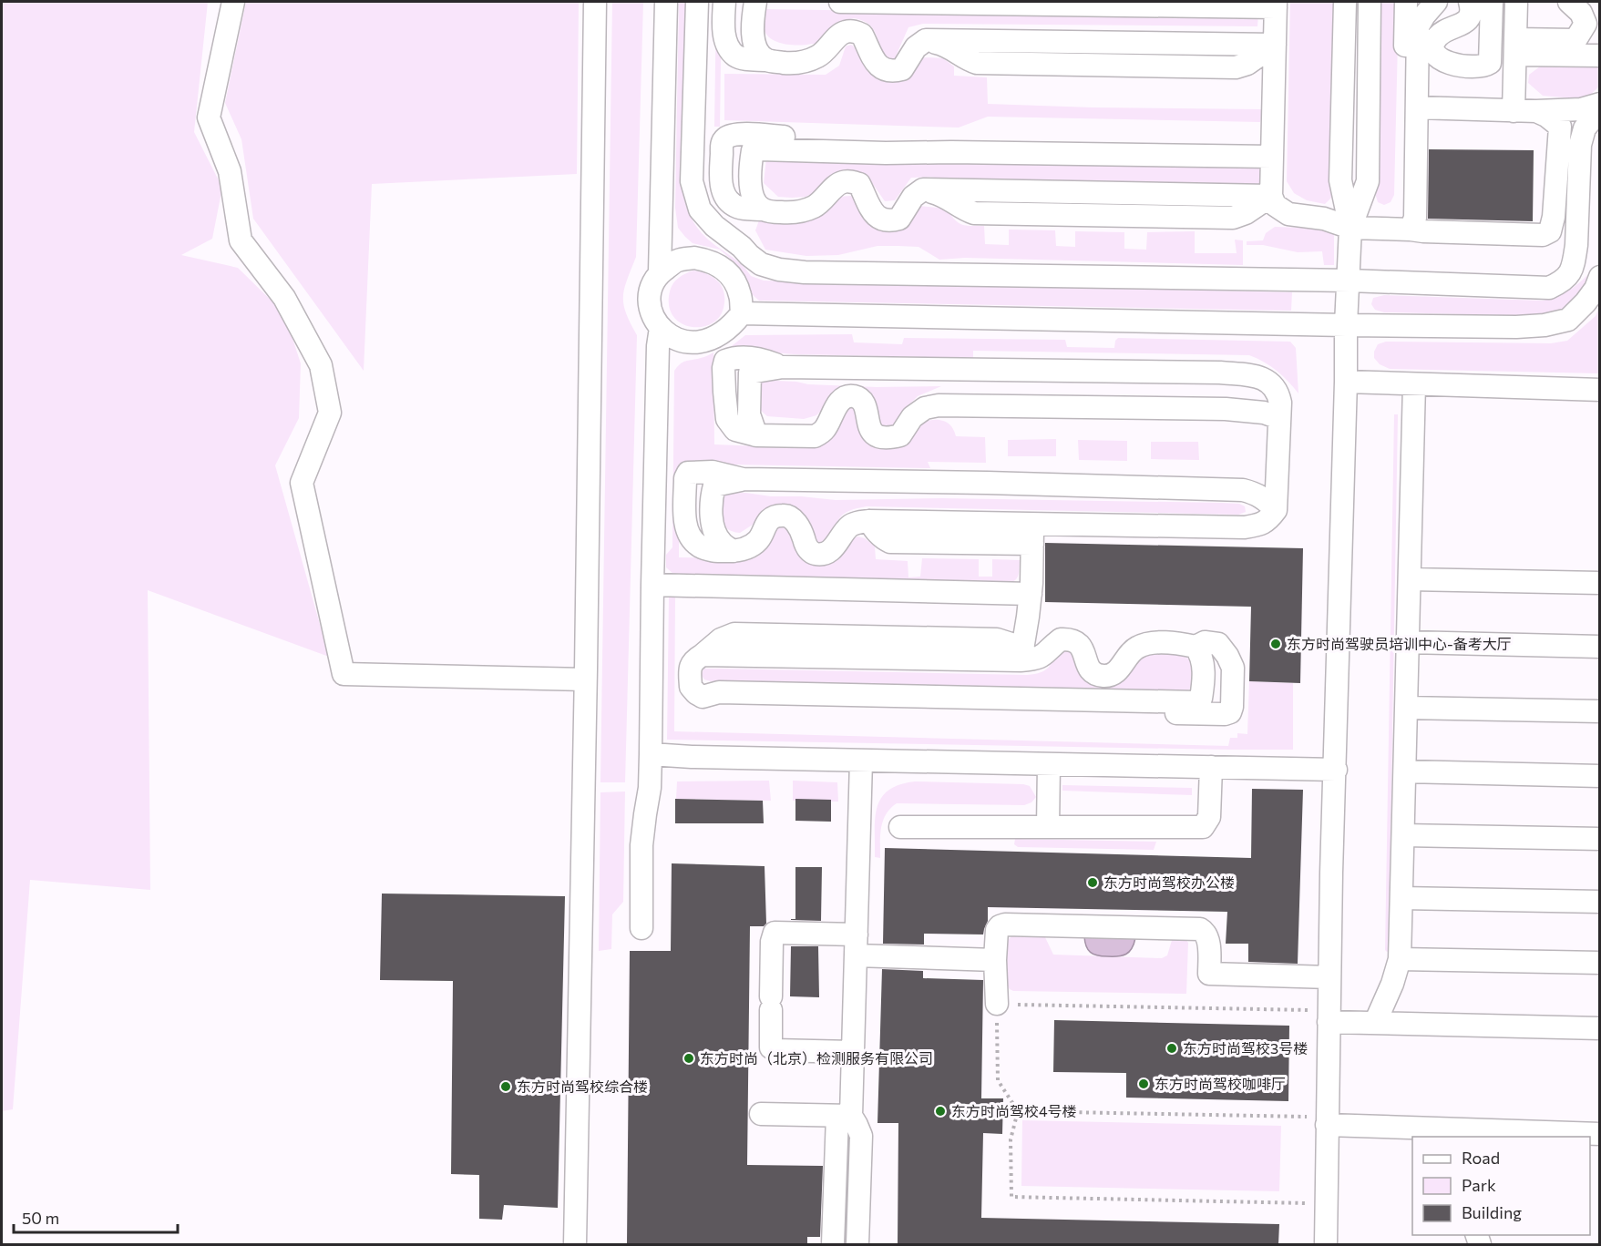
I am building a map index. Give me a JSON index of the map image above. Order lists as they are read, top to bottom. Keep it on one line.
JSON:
{"places":["东方时尚驾驶员培训中心-备考大厅","东方时尚驾校办公楼","东方时尚驾校3号楼","东方时尚（北京）检测服务有限公司","东方时尚驾校咖啡厅","东方时尚驾校综合楼","东方时尚驾校4号楼"],"legend":["Road","Park","Building"],"scale_bar":"50 m"}
